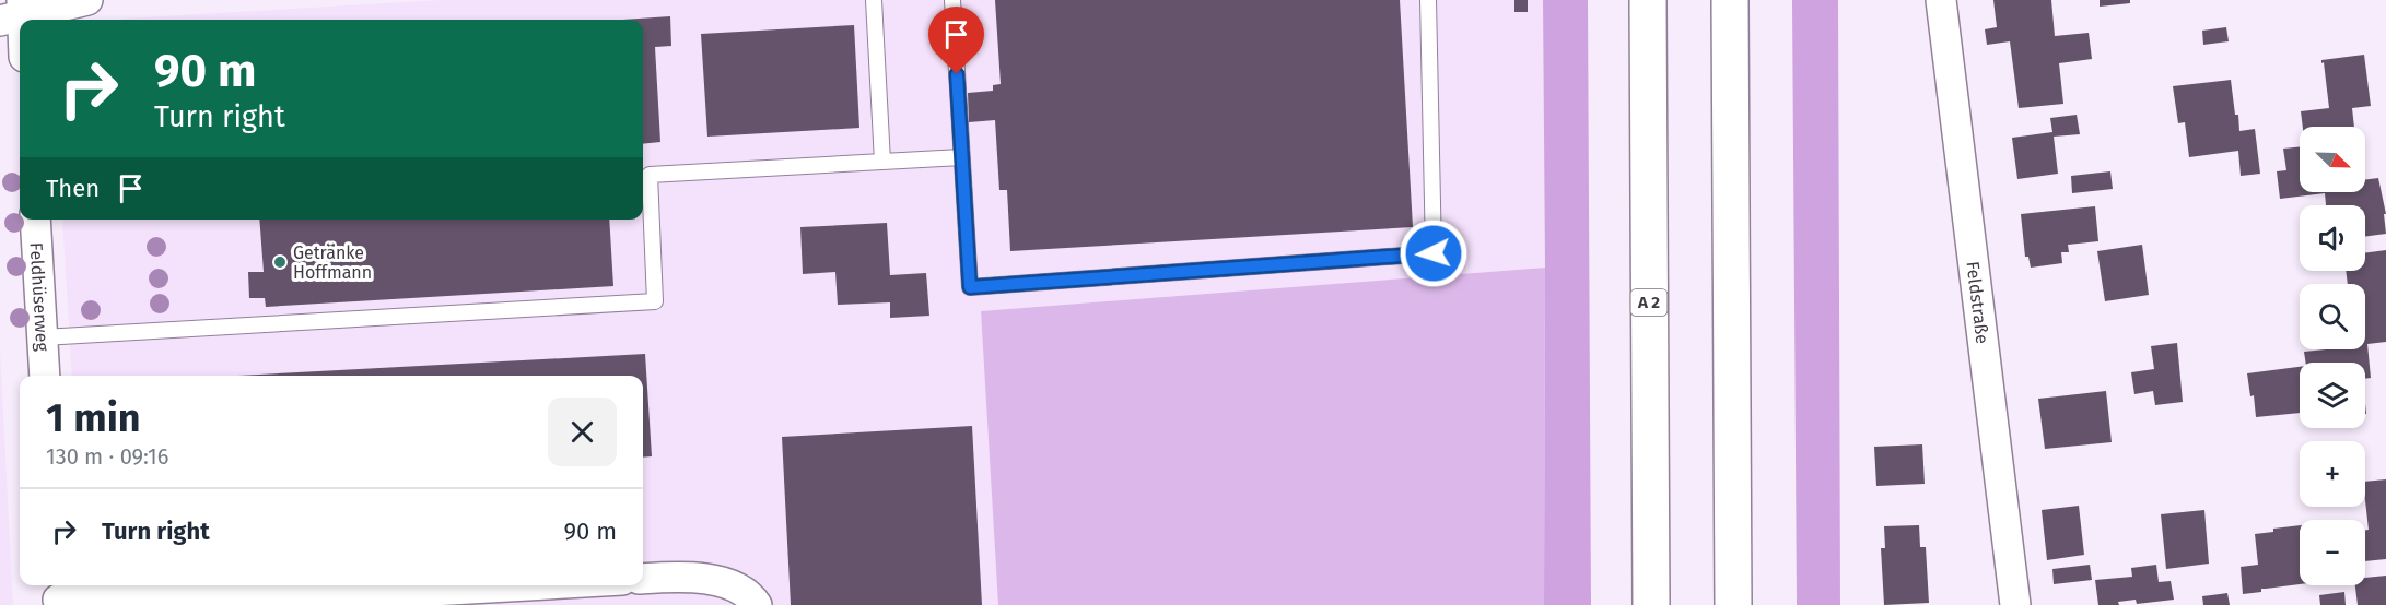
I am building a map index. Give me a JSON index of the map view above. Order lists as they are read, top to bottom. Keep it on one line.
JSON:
{"streets":{"highway":["A 2"],"street":["Feldhüserweg","Feldstraße"]},"places":["Getränke Hoffmann"],"north":"bottom right","page":{"turn":["90 m","Turn right"],"map_buttons":["+","−"],"then":"Then","heading":["1 min","130 m · 09:16"],"list":[{"name":"Turn right","value":"90 m"}]}}
